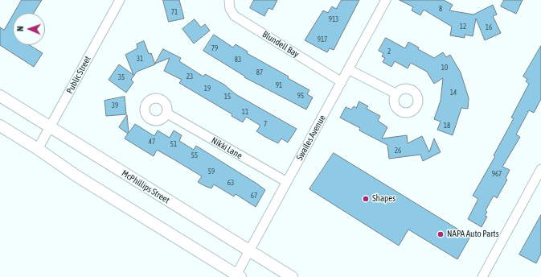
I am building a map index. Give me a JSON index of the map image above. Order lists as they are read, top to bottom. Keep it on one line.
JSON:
{"streets":{"main road":["McPhillips Street"],"street":["Blundell Bay","Public Street","Swailes Avenue","Nikki Lane"]},"crossings":[["Blundell Bay","Swailes Avenue"],["Public Street","McPhillips Street"],["Swailes Avenue","Nikki Lane"],["Swailes Avenue","McPhillips Street"]],"places":["Shapes","NAPA Auto Parts"],"house_numbers":["8","71","913","12","16","917","79","2","31","83","10","87","23","35","91","19","14","95","15","39","11","7","18","47","51","26","55","59","967","63","67"],"north":"left"}
